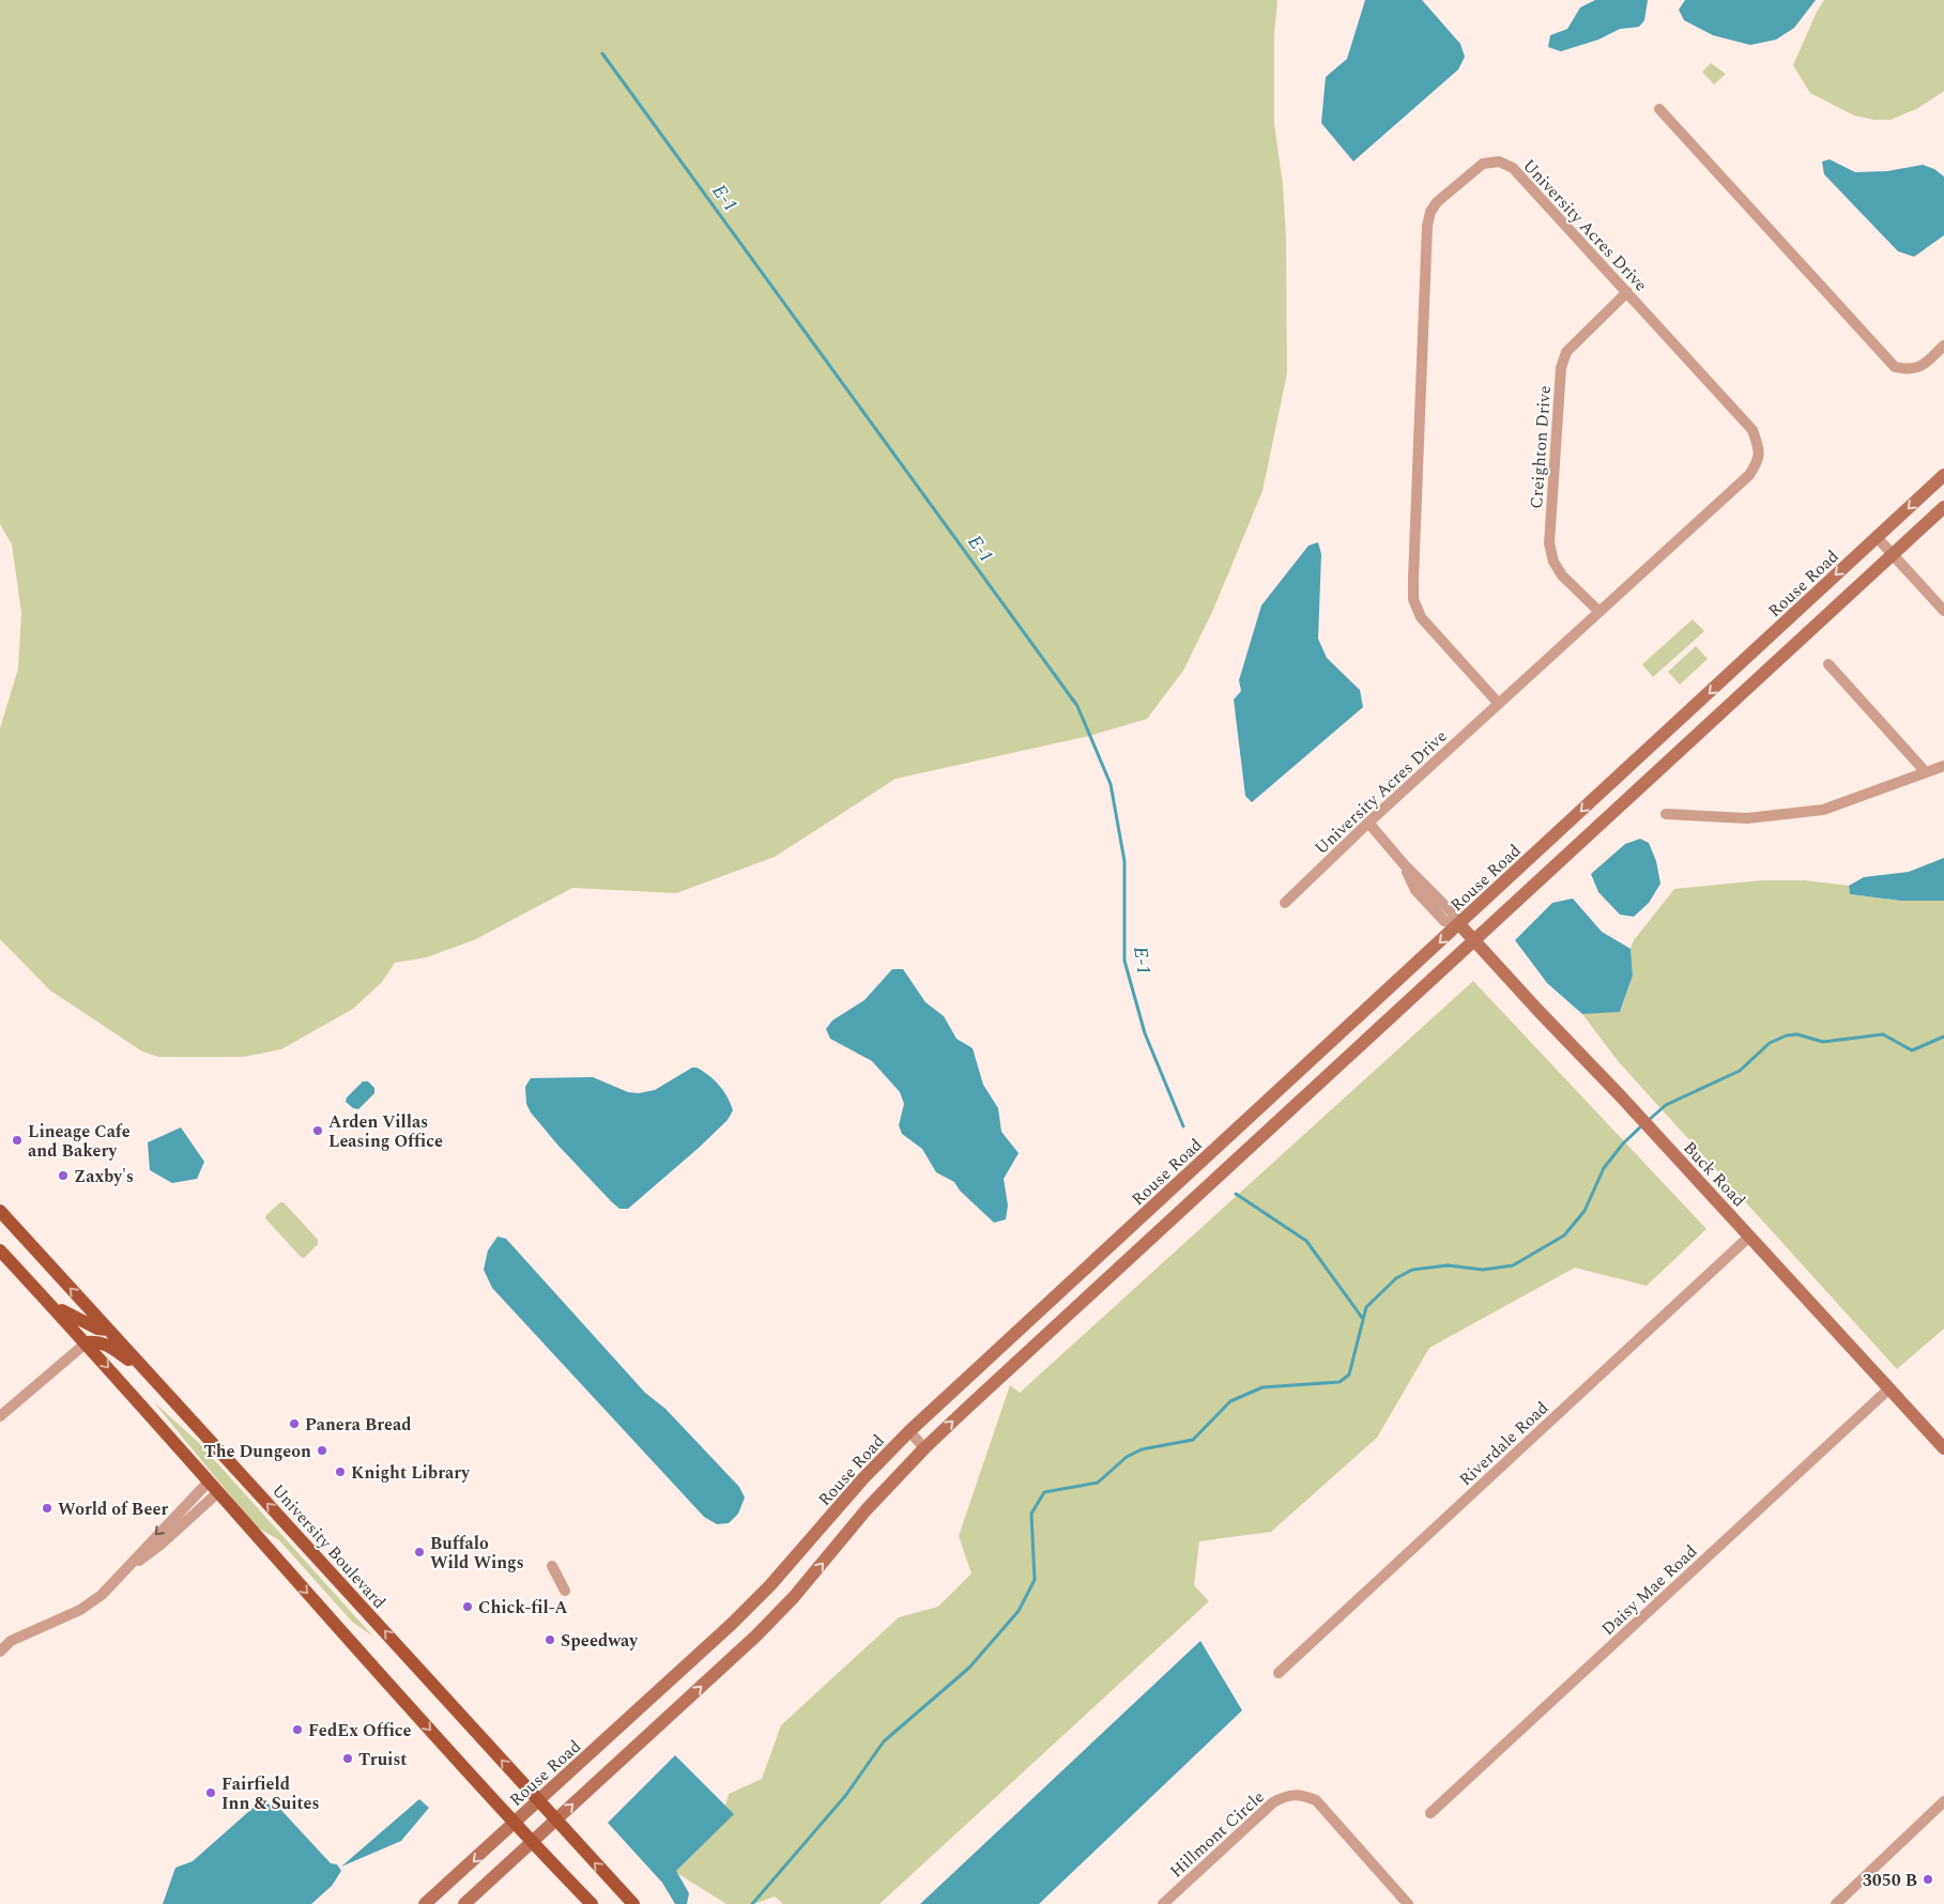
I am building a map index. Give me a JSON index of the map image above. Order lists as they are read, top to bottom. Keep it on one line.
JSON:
{"streets":{"main road":["University Boulevard"],"street":["University Acres Drive","Creighton Drive","Rouse Road","Buck Road","Riverdale Road","Daisy Mae Road","Hillmont Circle"]},"crossings":[["University Acres Drive","Creighton Drive"],["University Acres Drive","Buck Road"],["Rouse Road","Buck Road"],["Rouse Road","University Boulevard"],["Buck Road","Riverdale Road"],["Buck Road","Daisy Mae Road"]],"water":["E-1"],"places":["Arden Villas Leasing Office","Lineage Cafe and Bakery","Zaxby's","Panera Bread","The Dungeon","Knight Library","World of Beer","Buffalo Wild Wings","Chick-fil-A","Speedway","FedEx Office","Truist","Fairfield Inn & Suites","3050 B"]}
